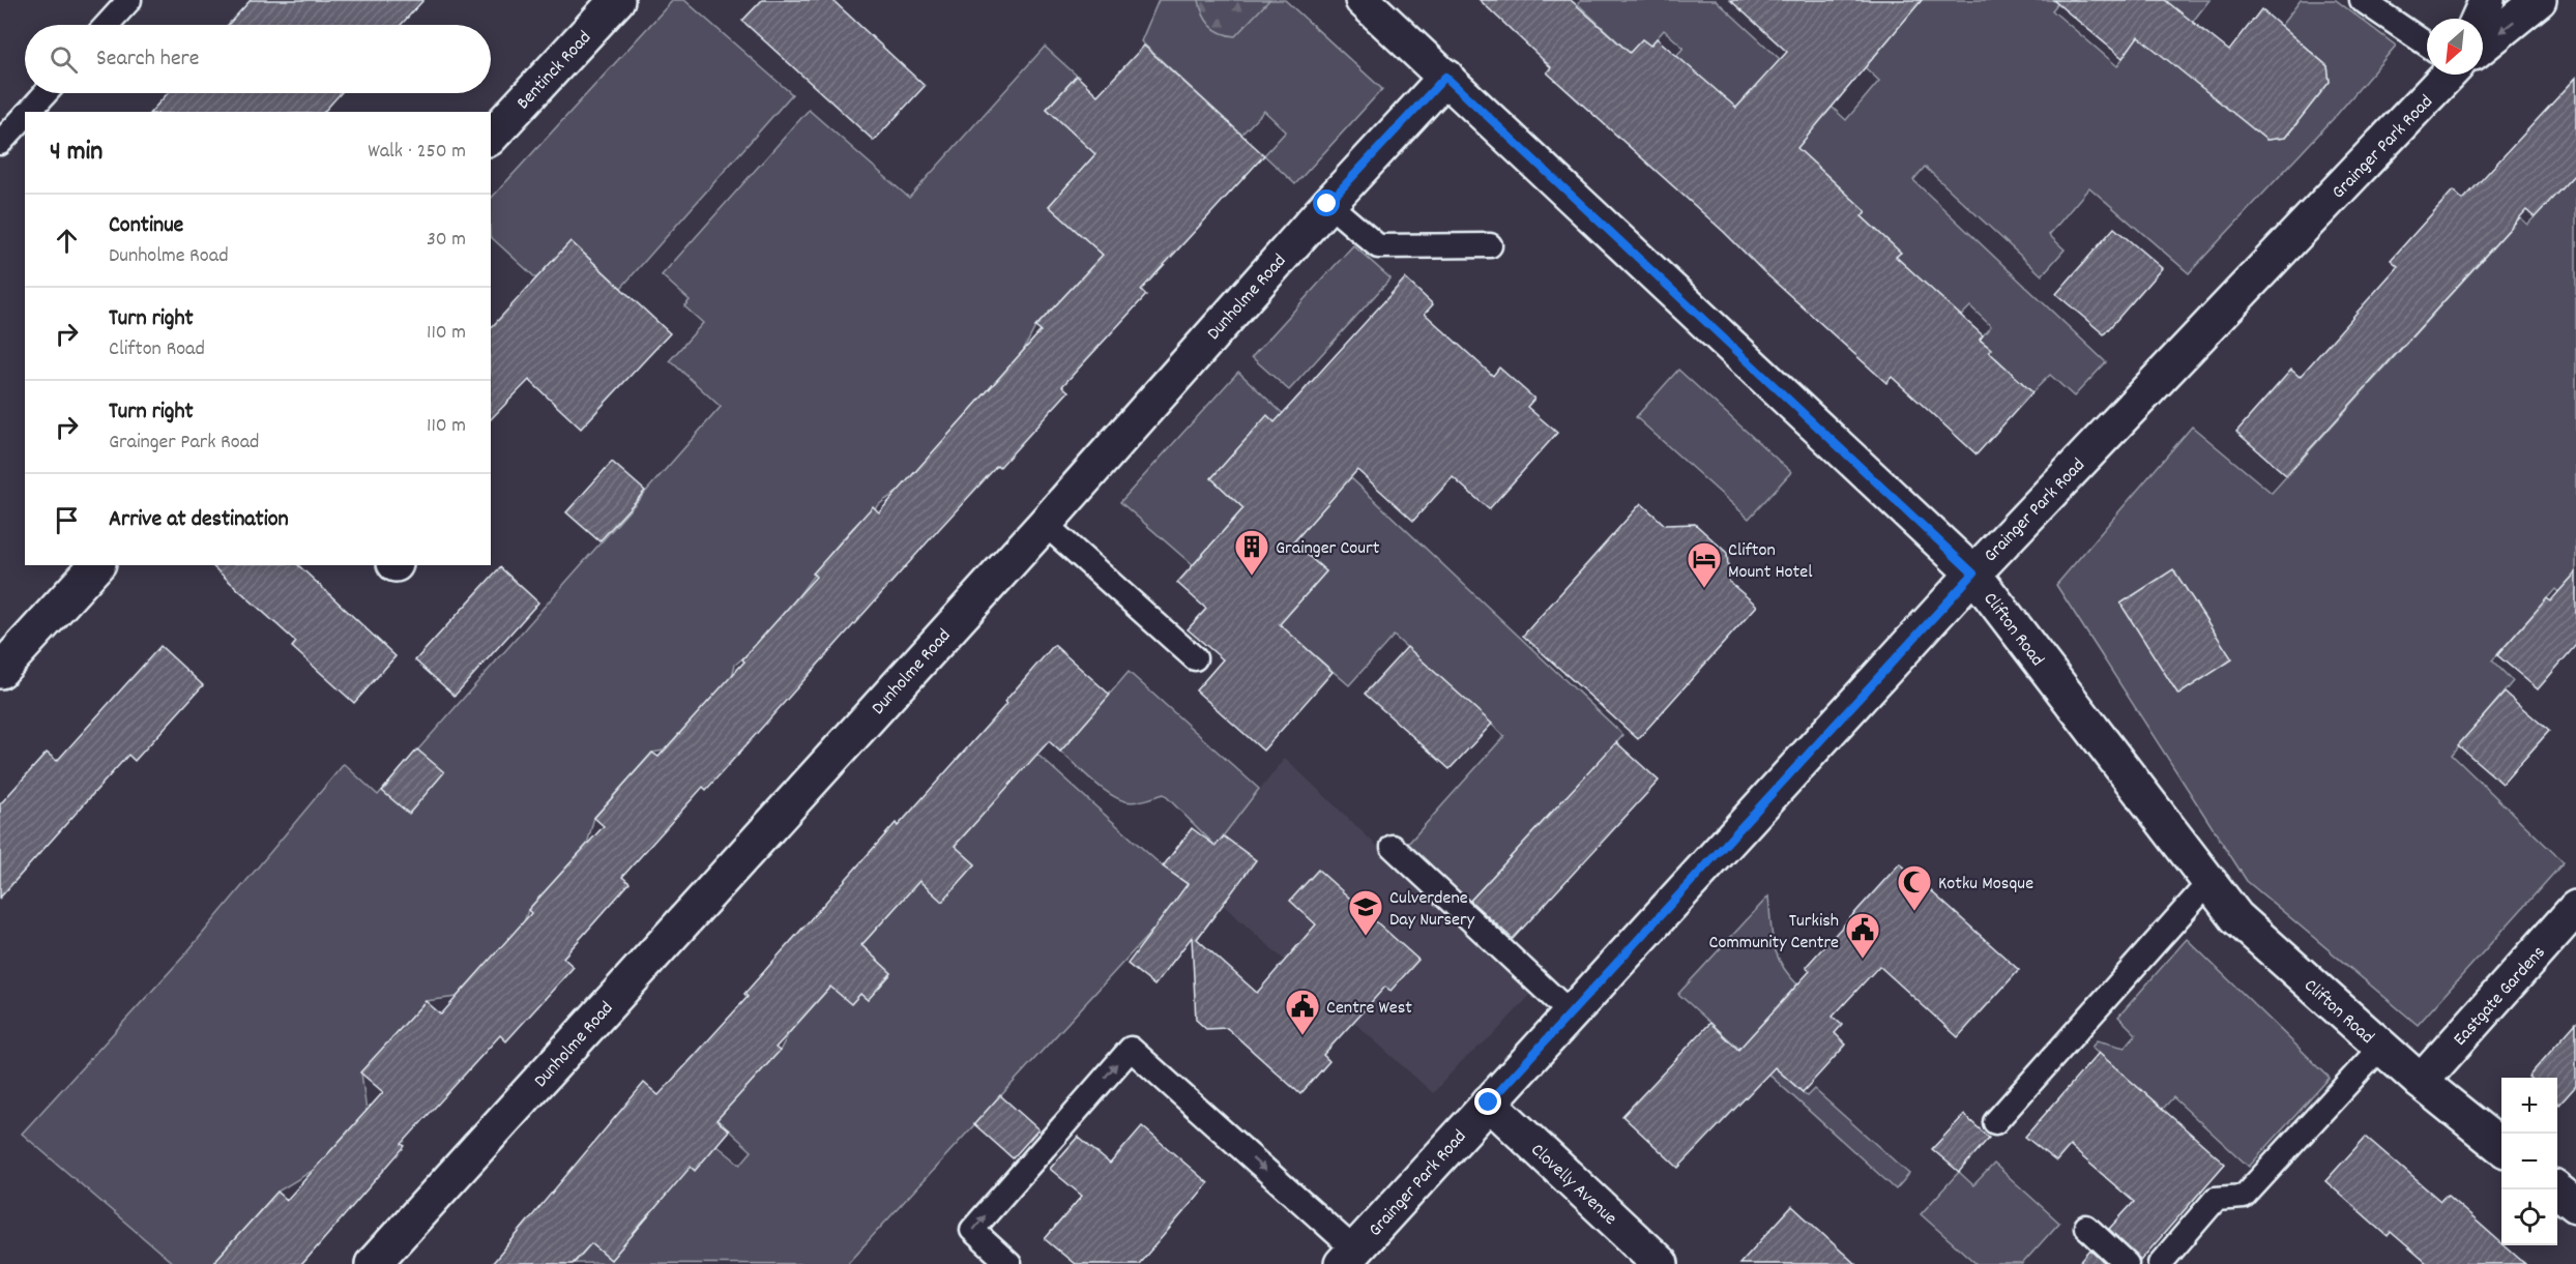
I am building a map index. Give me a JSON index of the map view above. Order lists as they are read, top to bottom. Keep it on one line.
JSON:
{"streets":{"street":["Bentinck Road","Grainger Park Road","Dunholme Road","Clifton Road","Eastgate Gardens","Clovelly Avenue"]},"crossings":[["Grainger Park Road","Clifton Road"],["Grainger Park Road","Clovelly Avenue"],["Dunholme Road","Clifton Road"],["Clifton Road","Eastgate Gardens"]],"places":{"building":["Grainger Court"],"hotel":["Clifton Mount Hotel"],"mosque":["Kotku Mosque"],"school or university":["Culverdene Day Nursery"],"public building":["Turkish Community Centre","Centre West"]},"north":"bottom left","page":{"search":"Search here","heading":["4 min","Walk · 250 m"],"list":[["Continue","Dunholme Road","30 m"],["Turn right","Clifton Road","110 m"],["Turn right","Grainger Park Road","110 m"],"Arrive at destination"],"map_buttons":["+","−"]}}
